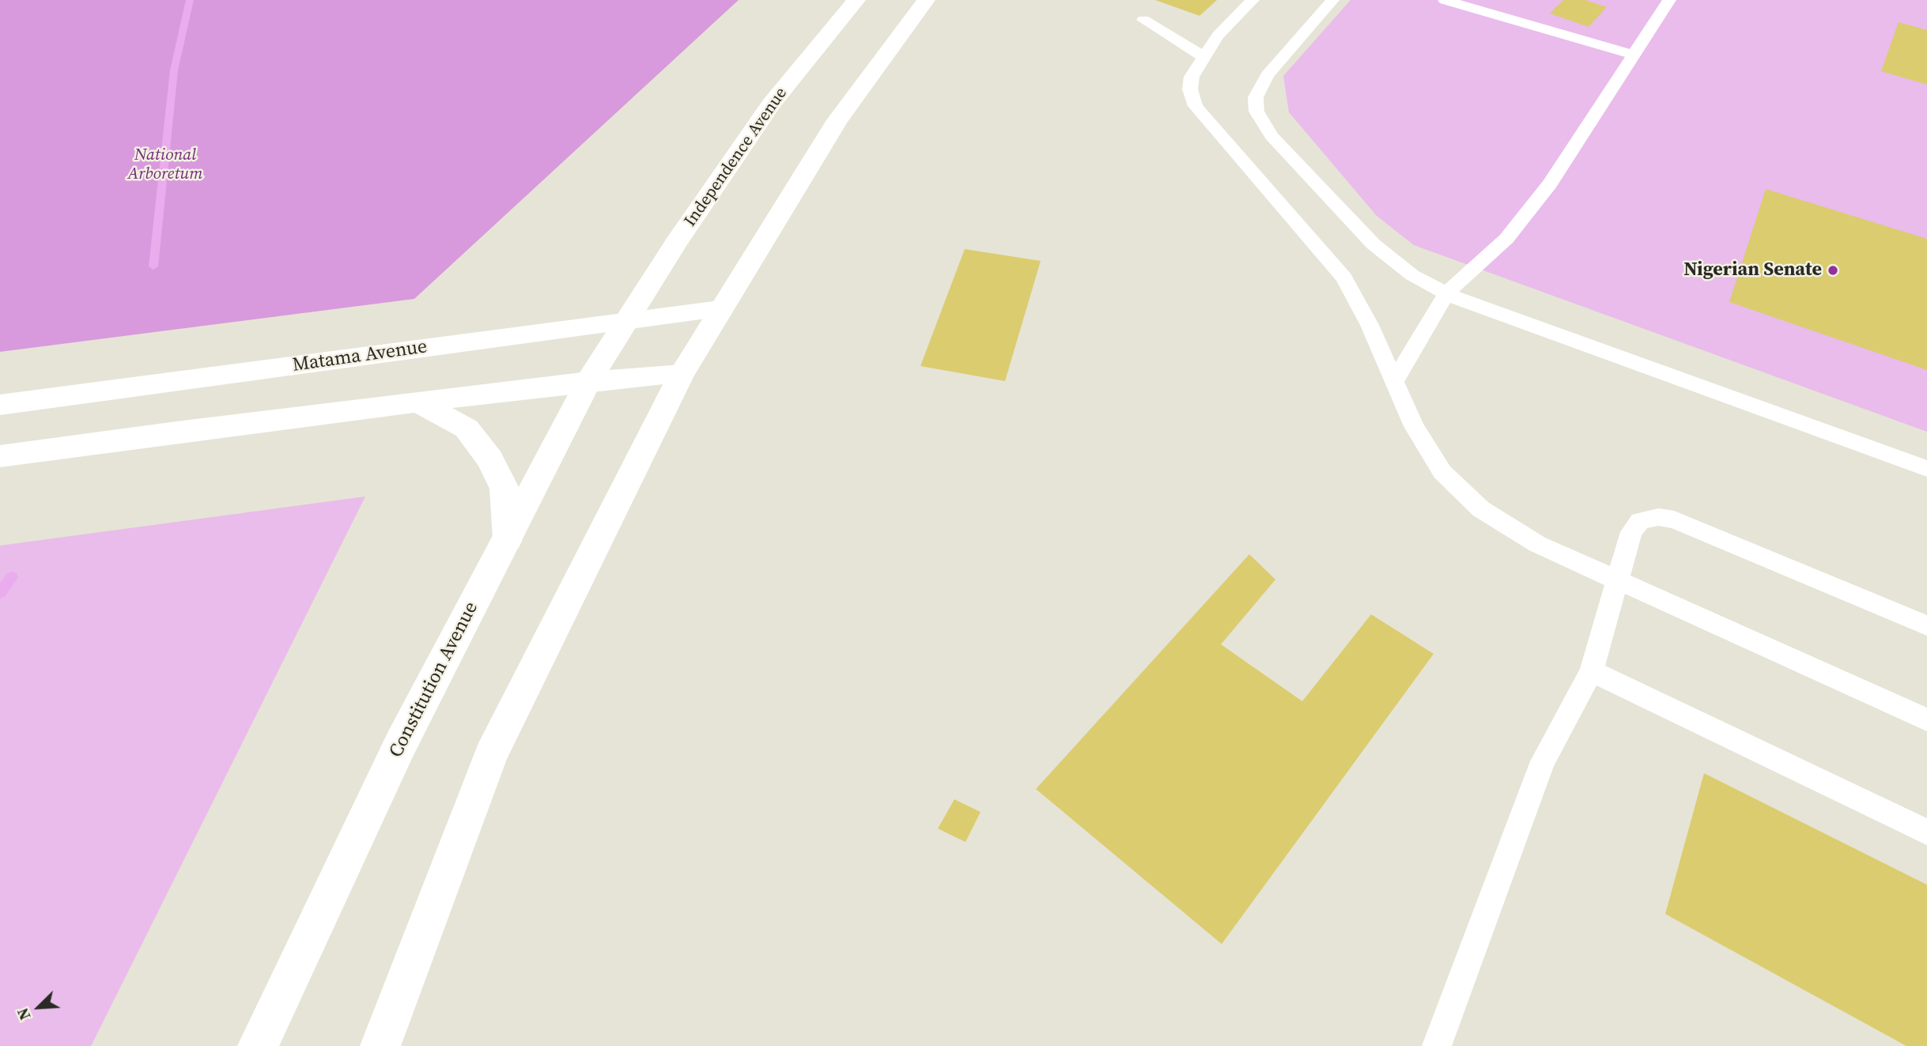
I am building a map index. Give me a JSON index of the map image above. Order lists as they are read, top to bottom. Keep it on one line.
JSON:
{"streets":{"main road":["Independence Avenue","Matama Avenue","Constitution Avenue"]},"crossings":[["Independence Avenue","Matama Avenue"],["Independence Avenue","Constitution Avenue"],["Matama Avenue","Constitution Avenue"]],"parks":["National Arboretum"],"places":["Nigerian Senate"],"north":"bottom left"}
